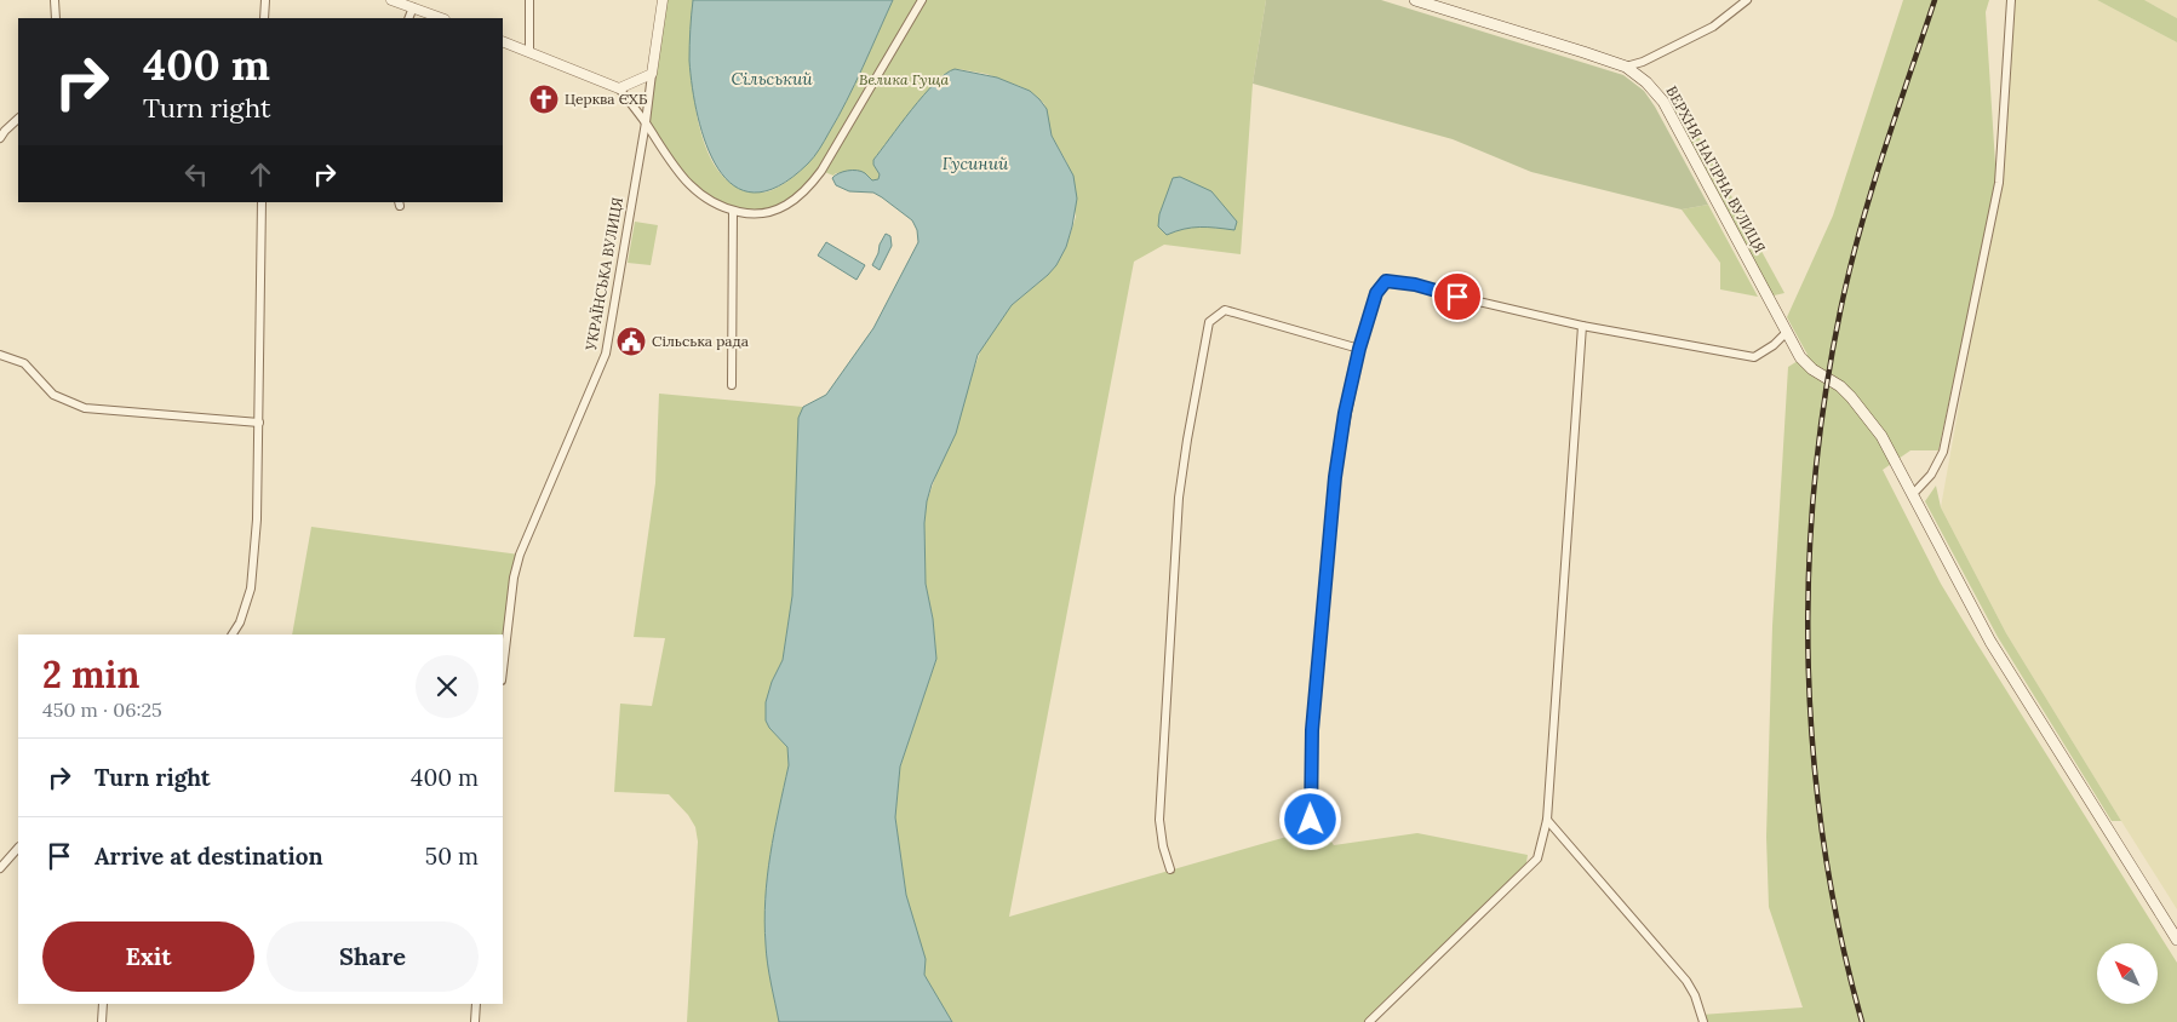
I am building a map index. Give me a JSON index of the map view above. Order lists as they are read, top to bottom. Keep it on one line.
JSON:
{"streets":{"main road":["ВЕРХНЯ НАГІРНА ВУЛИЦЯ"],"street":["УКРАЇНСЬКА ВУЛИЦЯ"]},"water":["Сільський","Гусиний"],"parks":["Велика Гуща"],"places":{"church":["Церква ЄХБ"],"public building":["Сільська рада"]},"north":"top left","page":{"turn":["400 m","Turn right"],"heading":["2 min","450 m · 06:25"],"list":[{"name":"Turn right","value":"400 m"},{"name":"Arrive at destination","value":"50 m"}],"buttons":["Exit","Share"]}}
